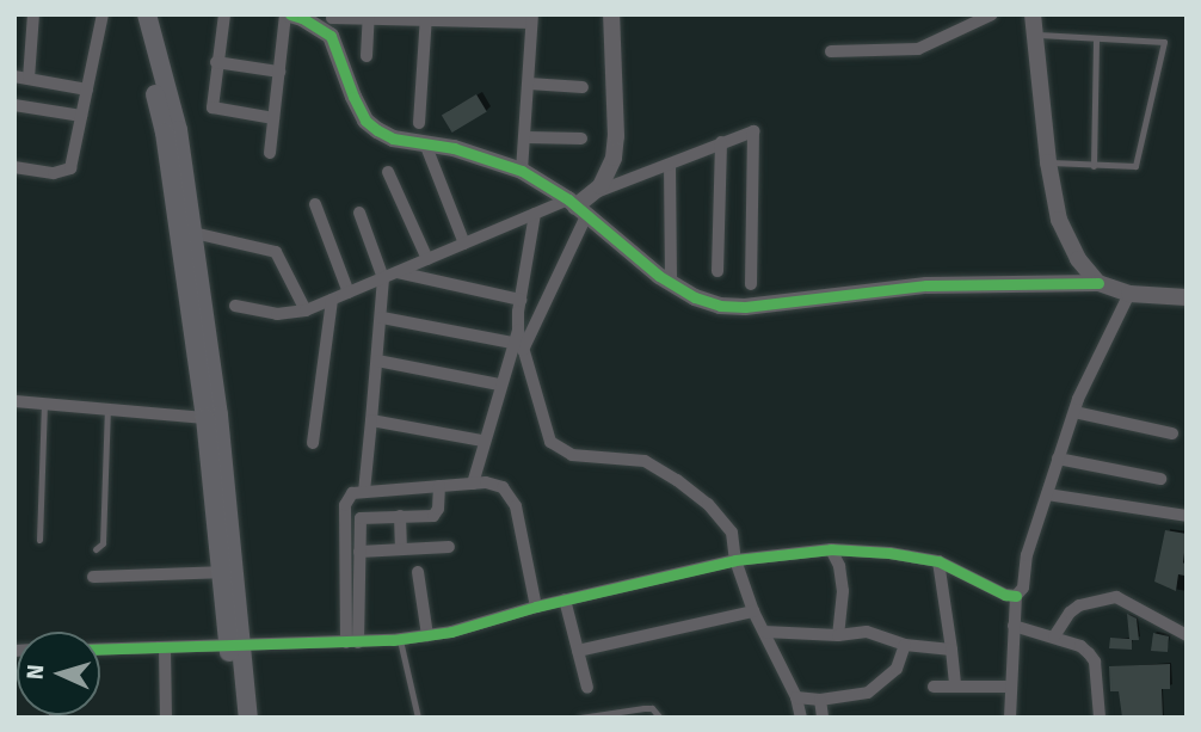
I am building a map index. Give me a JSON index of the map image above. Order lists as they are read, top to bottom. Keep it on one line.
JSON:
{"north":"left"}
